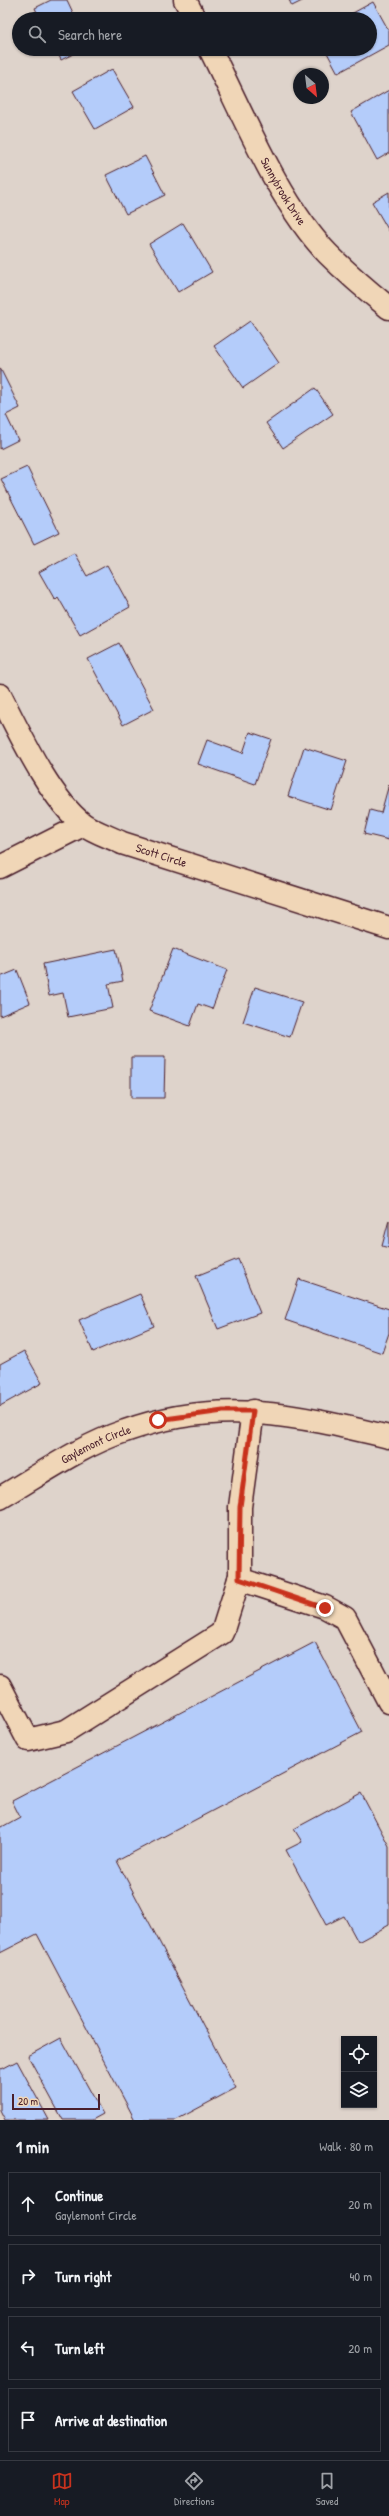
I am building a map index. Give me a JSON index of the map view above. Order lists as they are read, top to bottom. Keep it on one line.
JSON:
{"streets":{"street":["Sunnybrook Drive","Scott Circle","Gaylemont Circle"]},"scale_bar":"20 m","north":"bottom right","page":{"search":"Search here","scale":"20 m","heading":["1 min","Walk · 80 m"],"list":[["Continue","Gaylemont Circle","20 m"],["Turn right","40 m"],["Turn left","20 m"],"Arrive at destination"],"nav":["Map","Directions","Saved"]}}
